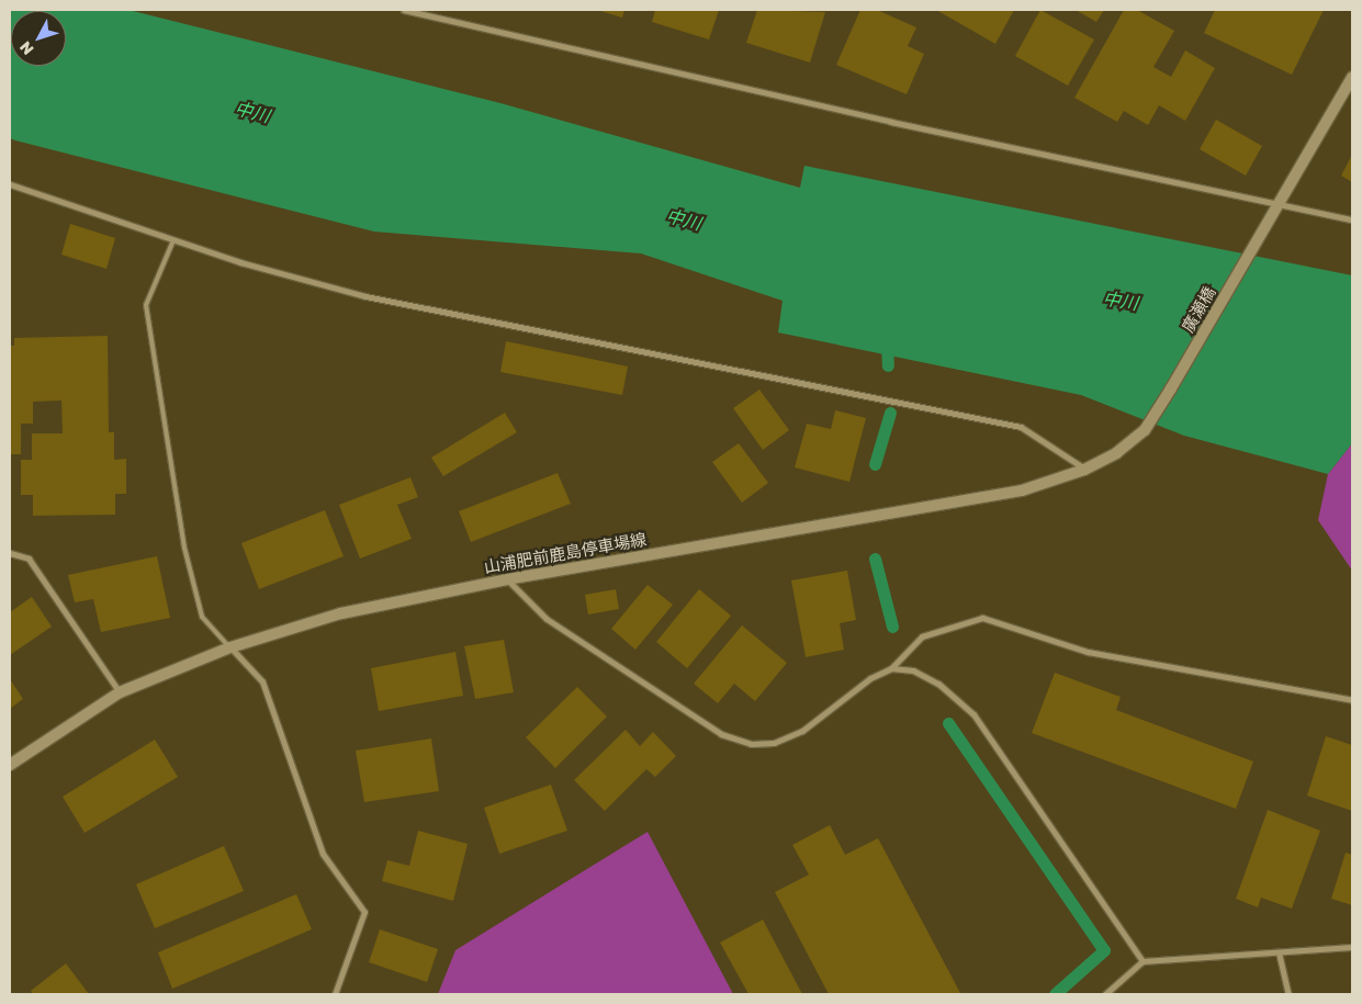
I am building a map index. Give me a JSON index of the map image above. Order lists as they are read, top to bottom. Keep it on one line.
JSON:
{"streets":{"main road":["廣瀬橋","山浦肥前鹿島停車場線"]},"crossings":[["廣瀬橋","山浦肥前鹿島停車場線"]],"water":["中川"],"north":"bottom left"}
